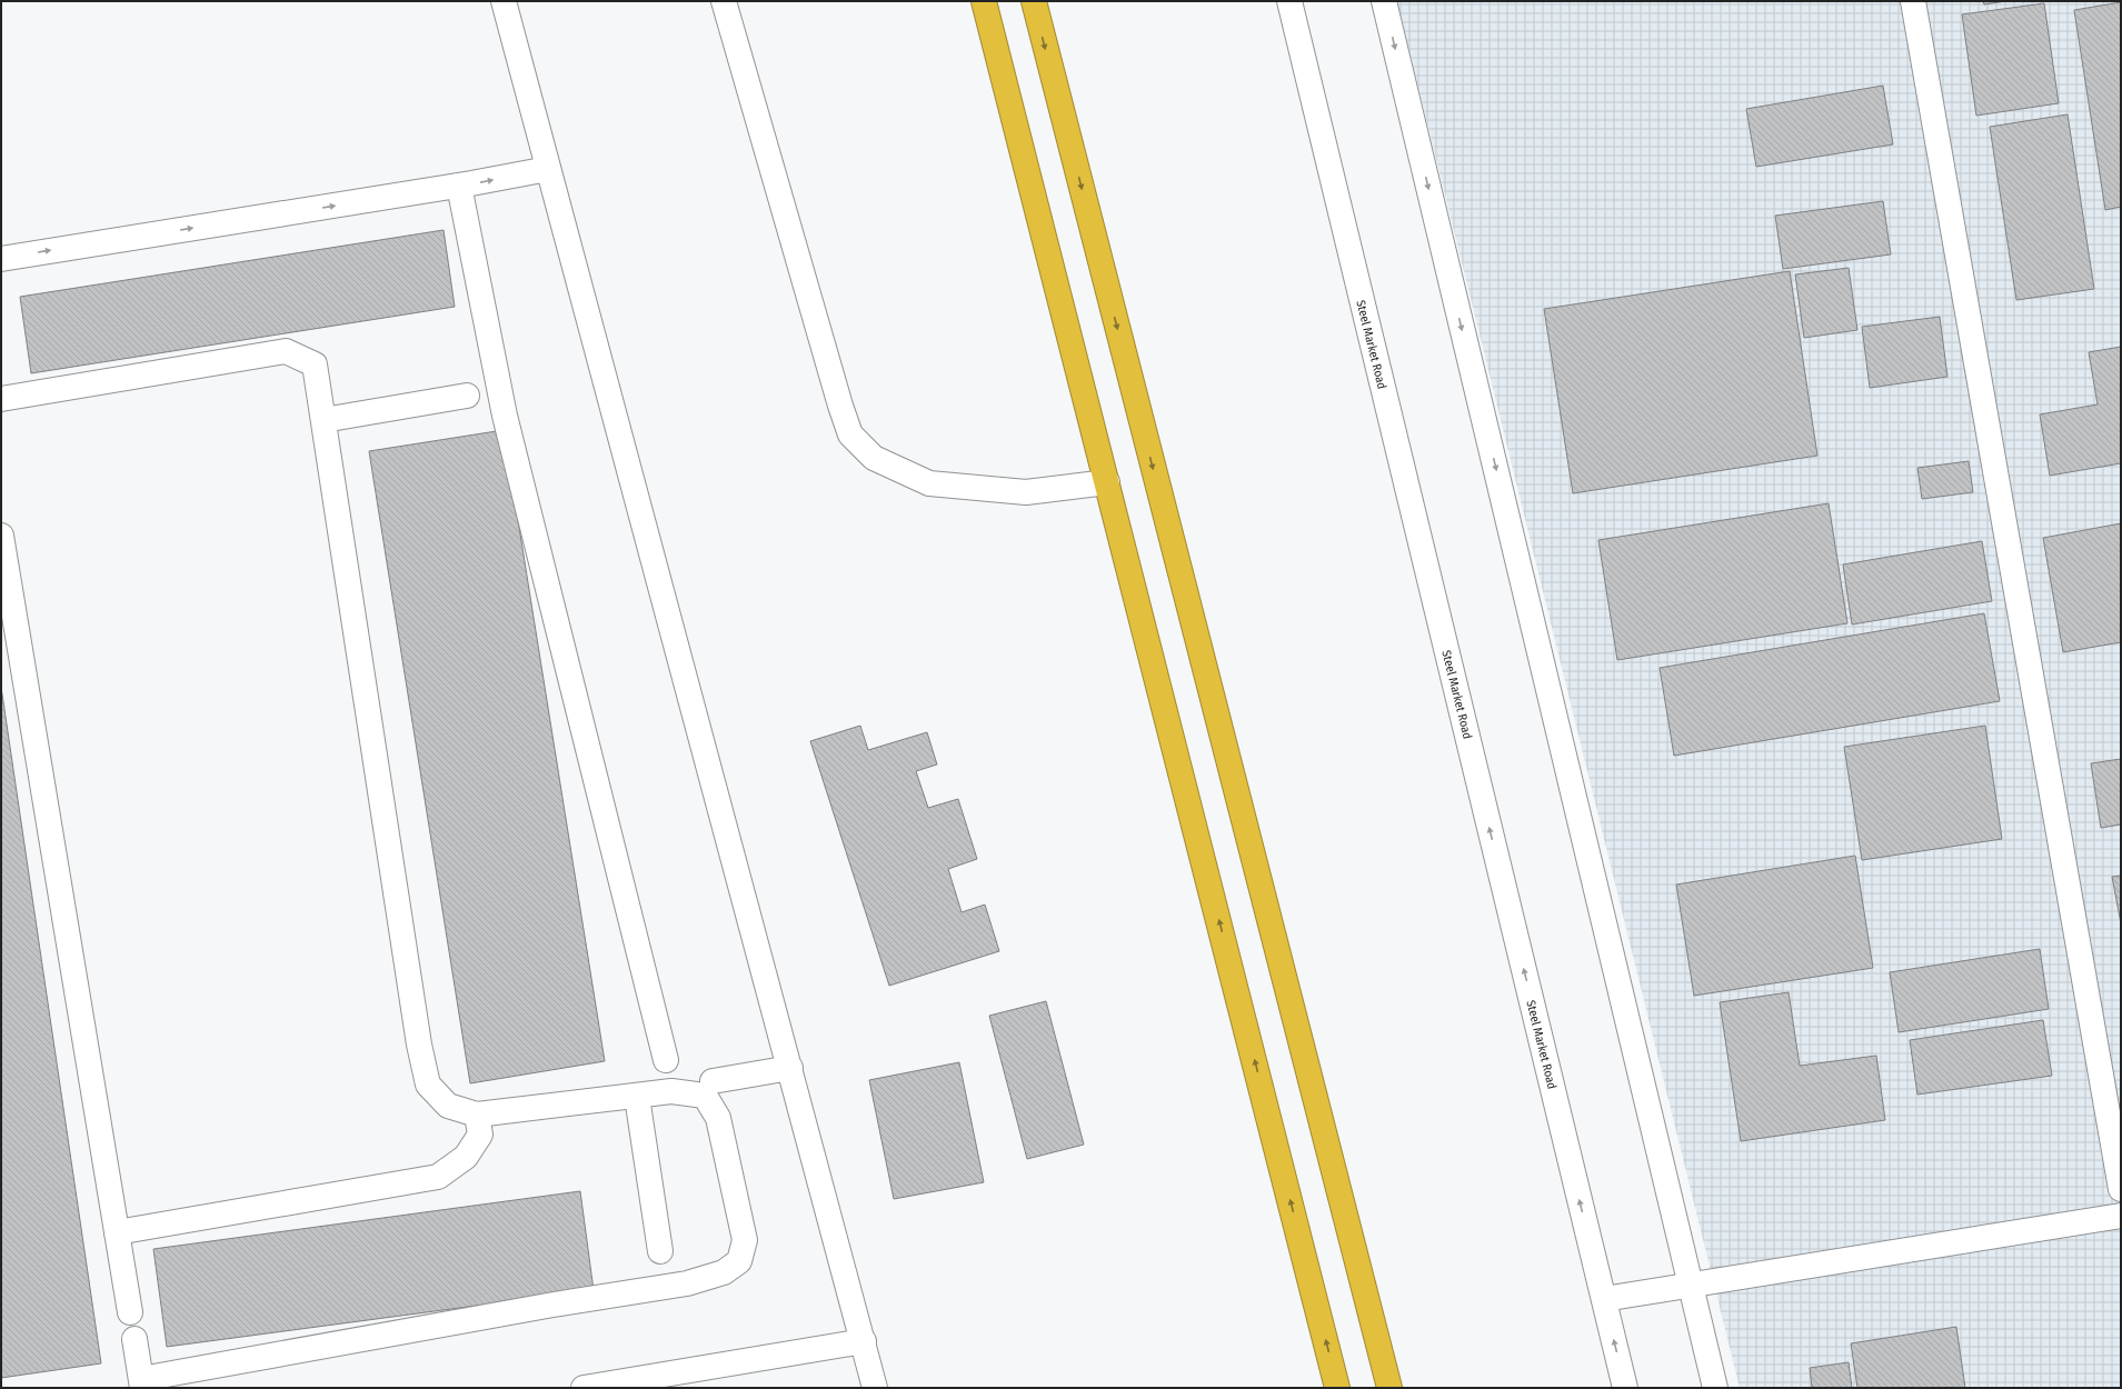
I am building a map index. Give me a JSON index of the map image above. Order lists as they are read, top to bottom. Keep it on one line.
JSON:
{"streets":{"street":["Steel Market Road"]}}
